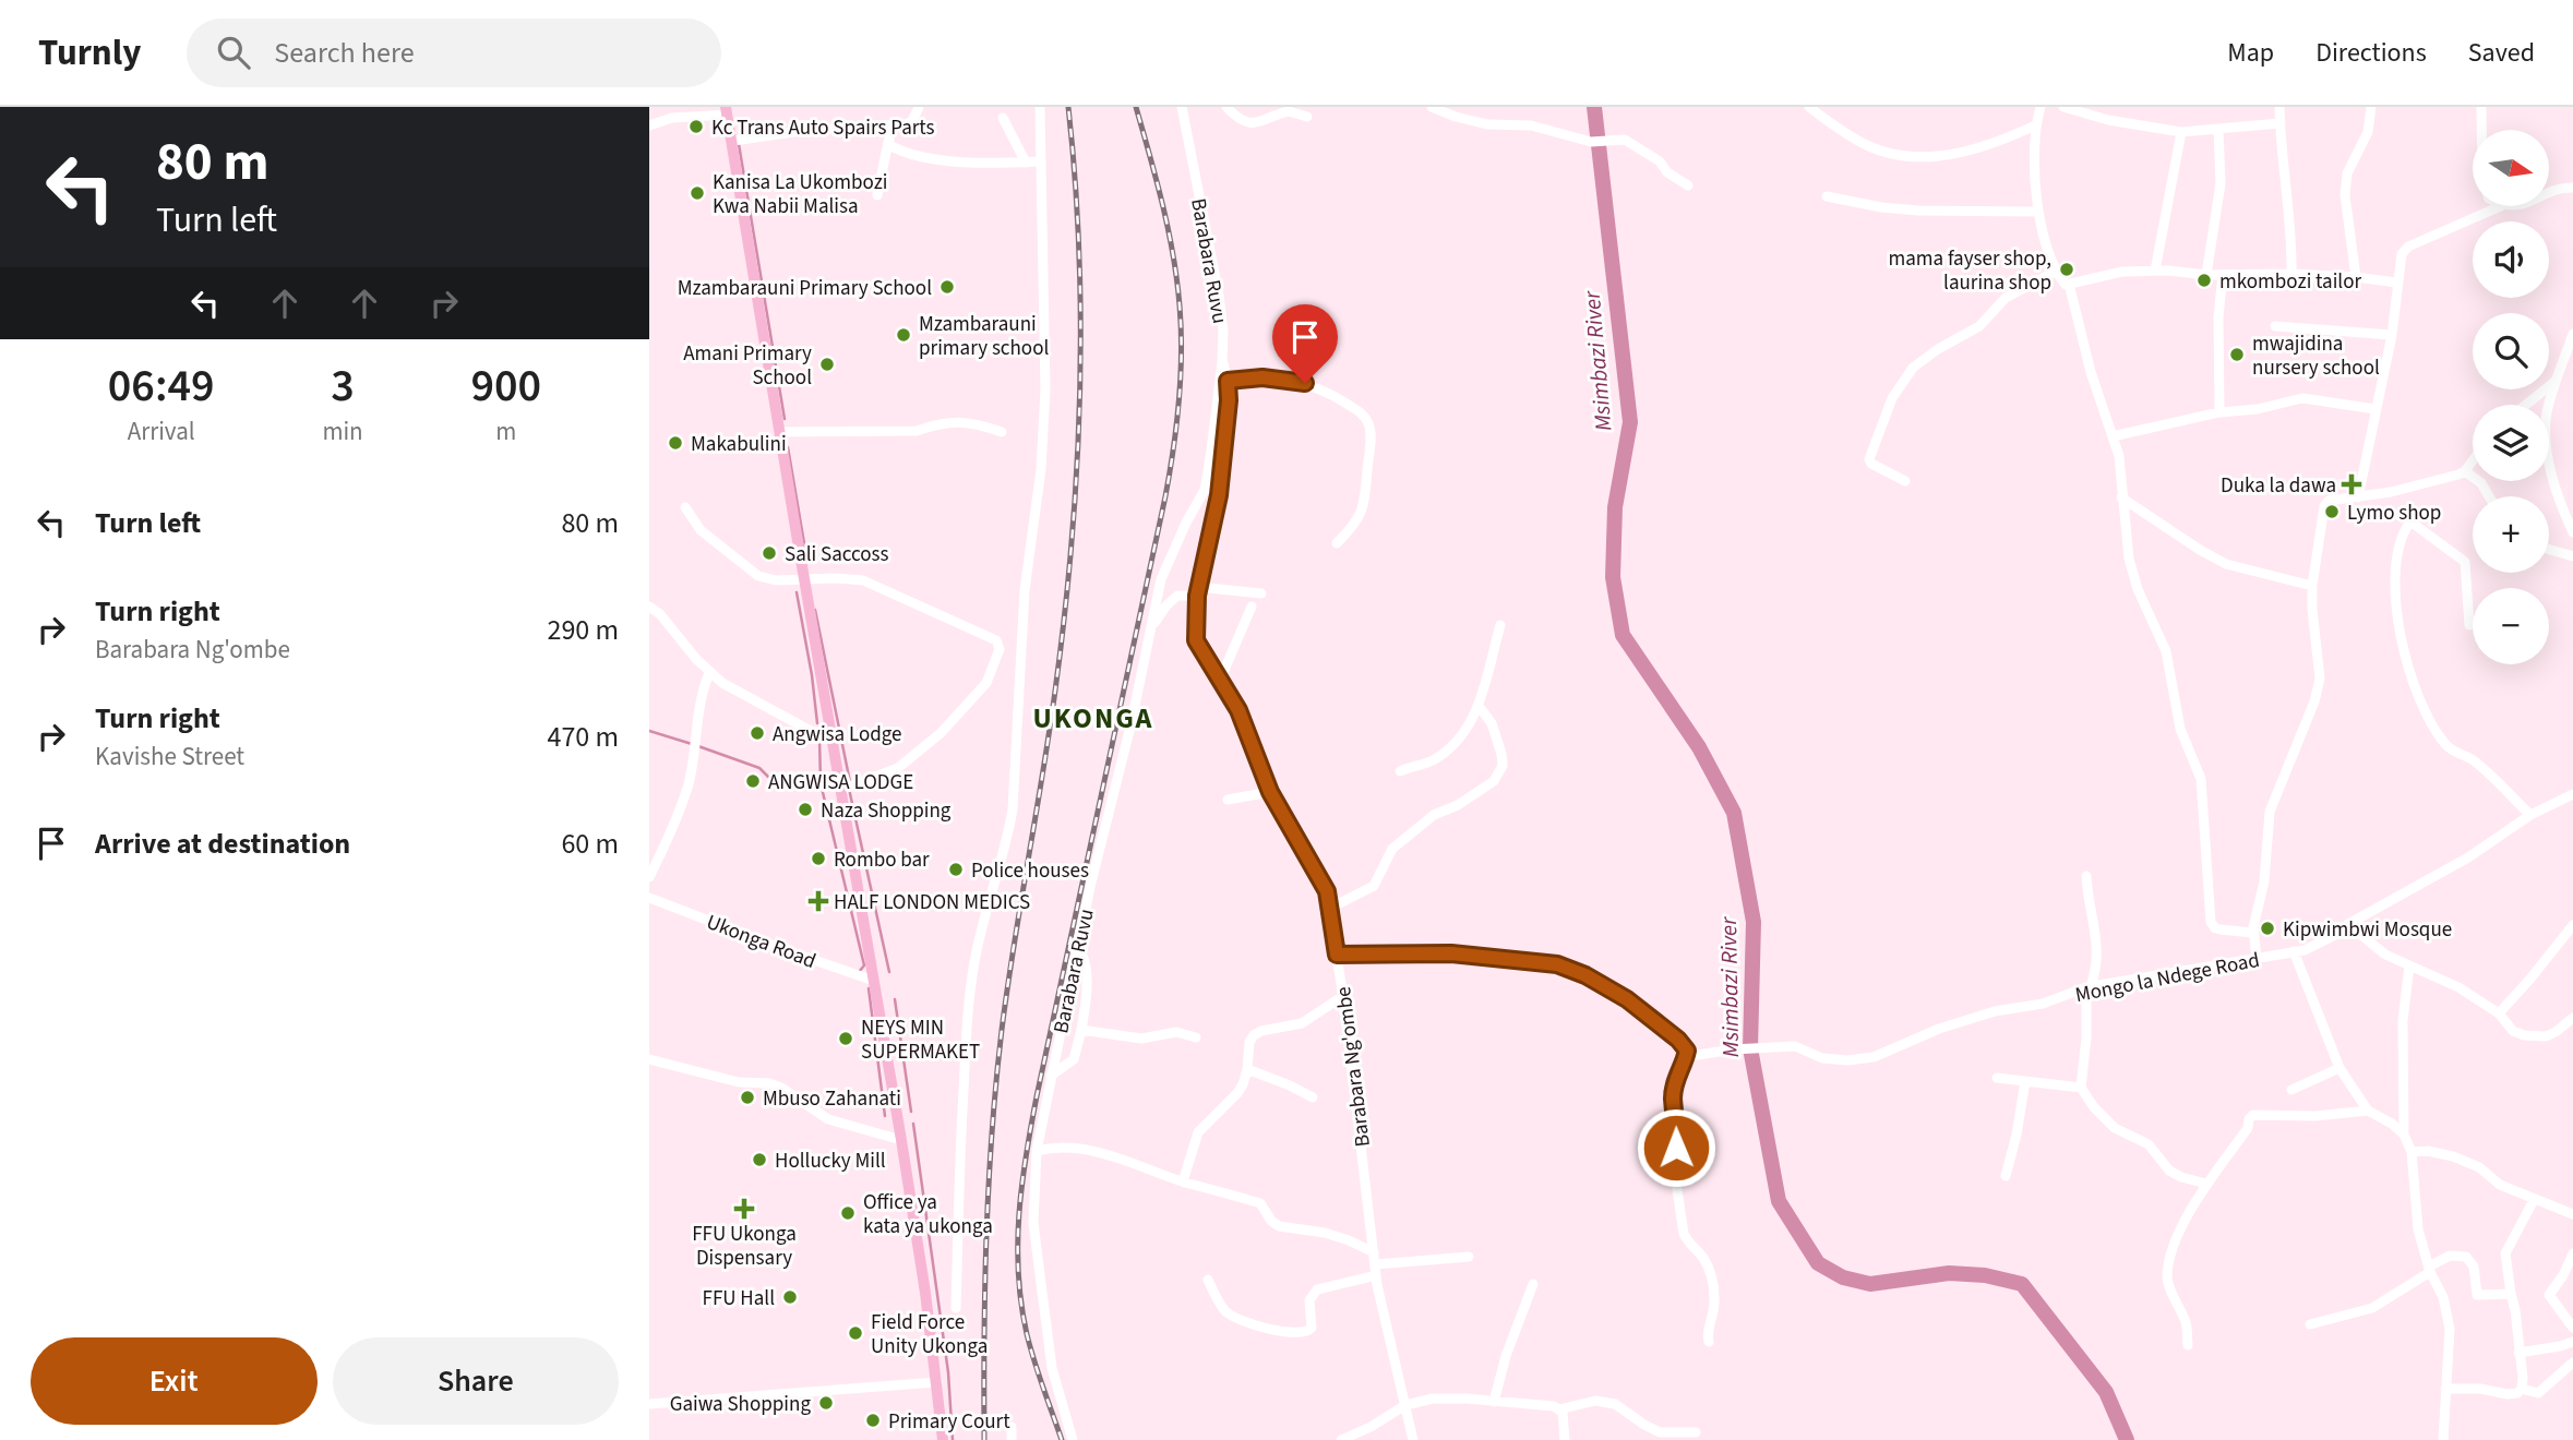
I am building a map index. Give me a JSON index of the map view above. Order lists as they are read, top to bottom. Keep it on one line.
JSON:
{"streets":{"street":["Barabara Ruvu","Ukonga Road","Mongo la Ndege Road","Barabara Ng'ombe"]},"crossings":[["Barabara Ruvu","Barabara Ng'ombe"]],"districts":["UKONGA"],"water":["Msimbazi River"],"places":{"other":["Kc Trans Auto Spairs Parts","Kanisa La Ukombozi Kwa Nabii Malisa","mama fayser shop, laurina shop","mkombozi tailor","Mzambarauni Primary School","Mzambarauni primary school","mwajidina nursery school","Amani Primary School","Makabulini","Lymo shop","Sali Saccoss","Angwisa Lodge","ANGWISA LODGE","Naza Shopping","Rombo bar","Police houses","Kipwimbwi Mosque","NEYS MIN SUPERMAKET","Mbuso Zahanati","Hollucky Mill","Office ya kata ya ukonga","FFU Hall","Field Force Unity Ukonga","Gaiwa Shopping","Primary Court"],"health":["Duka la dawa","HALF LONDON MEDICS","FFU Ukonga Dispensary"]},"north":"right","page":{"header":"Turnly","search":"Search here","nav":["Map","Directions","Saved"],"turn":["80 m","Turn left"],"map_buttons":["+","−"],"eta":["06:49","Arrival","3","min","900","m"],"list":[{"name":"Turn left","value":"80 m"},{"name":"Turn right","note":"Barabara Ng'ombe","value":"290 m"},{"name":"Turn right","note":"Kavishe Street","value":"470 m"},{"name":"Arrive at destination","value":"60 m"}],"buttons":["Exit","Share"]}}
